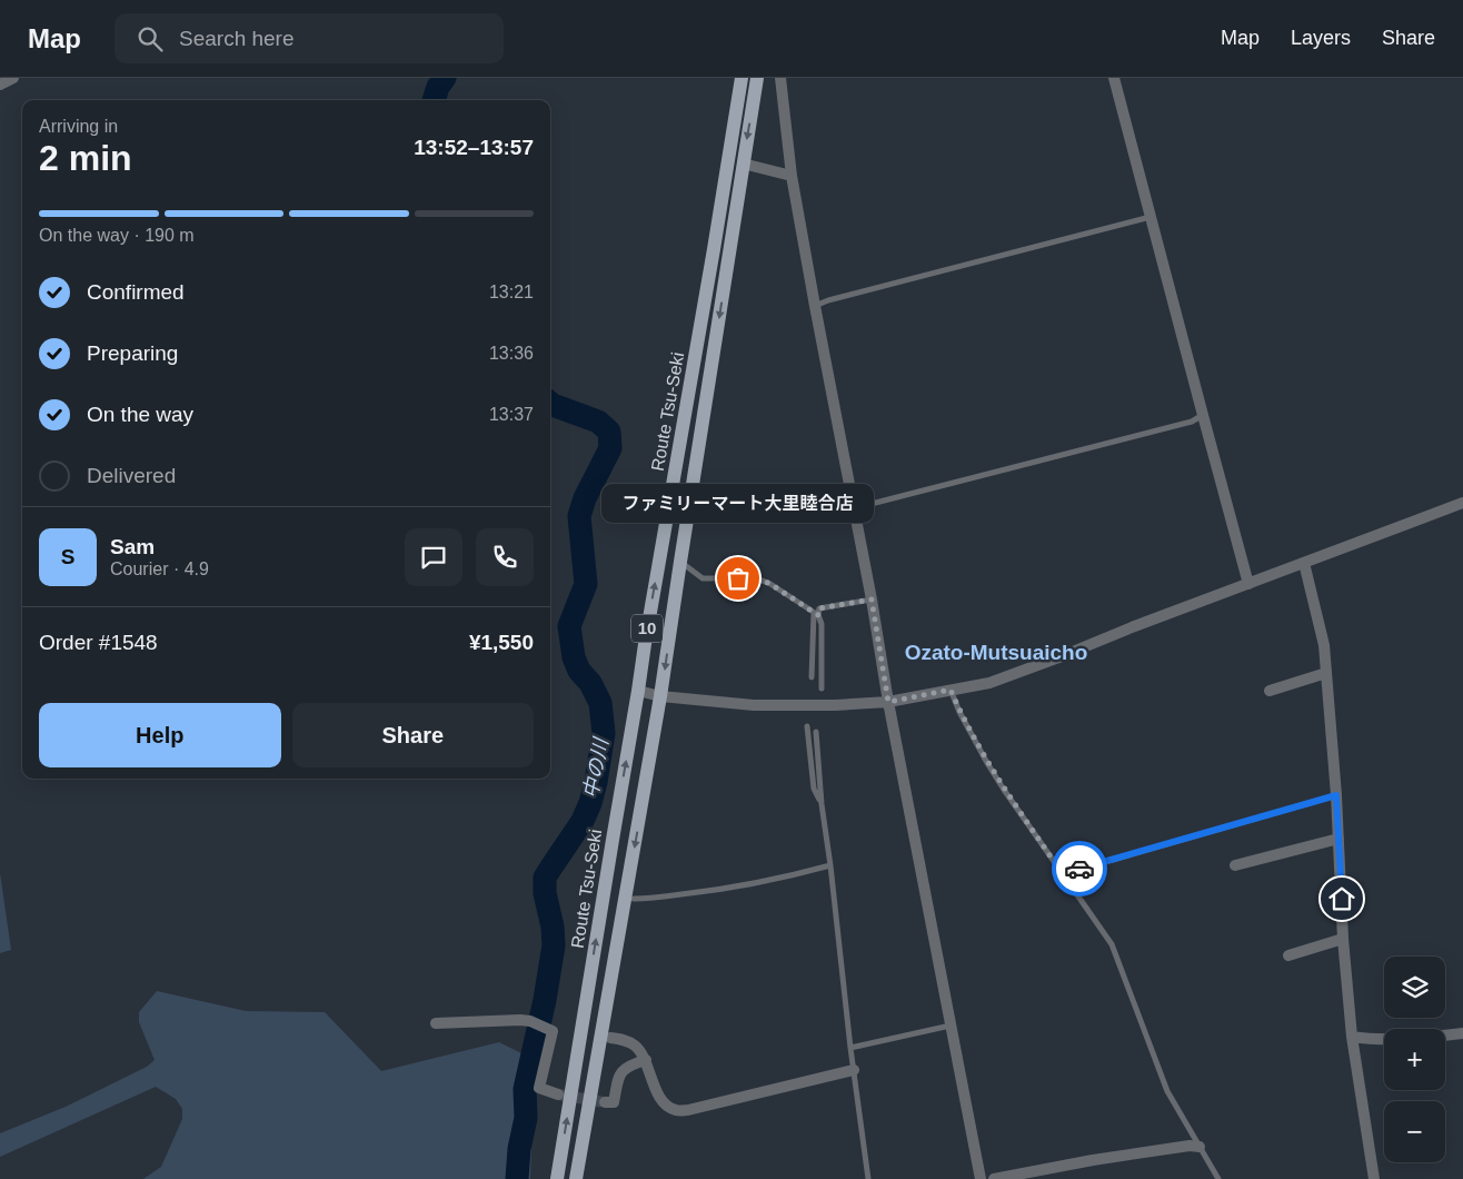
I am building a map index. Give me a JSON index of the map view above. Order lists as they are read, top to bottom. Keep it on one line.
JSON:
{"streets":{"main road":["Route Tsu-Seki","10"]},"districts":["Ozato-Mutsuaicho"],"water":["中の川"],"places":["ファミリーマート大里睦合店"],"page":{"header":"Map","search":"Search here","nav":["Map","Layers","Share"],"heading":["2 min","Arriving in","13:52–13:57"],"panel":["Sam","Courier · 4.9","Order #1548","¥1,550"],"bar":"On the way · 190 m","list":[["Confirmed","13:21"],["Preparing","13:36"],["On the way","13:37"],"Delivered"],"bubble":"ファミリーマート大里睦合店","round":"S","buttons":["Help","Share"],"map_buttons":["+","−"]}}
